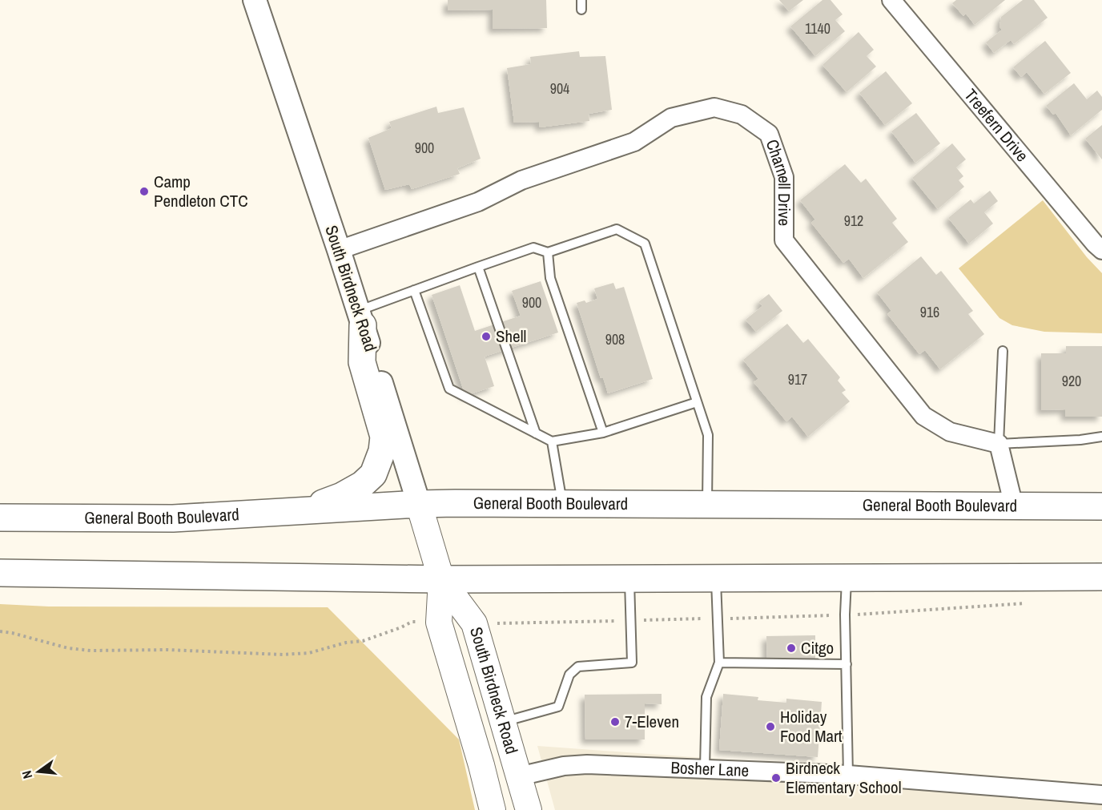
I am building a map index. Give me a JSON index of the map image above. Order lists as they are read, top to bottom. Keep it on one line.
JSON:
{"streets":{"highway":["General Booth Boulevard"],"main road":["South Birdneck Road"],"street":["Treefern Drive","Charnell Drive","Bosher Lane"]},"crossings":[["Charnell Drive","South Birdneck Road"],["South Birdneck Road","General Booth Boulevard"],["South Birdneck Road","Bosher Lane"]],"places":["Camp Pendleton CTC","Shell","Citgo","7-Eleven","Holiday Food Mart","Birdneck Elementary School"],"house_numbers":["1140","904","900","912","900","916","908","917","920"],"north":"left"}
